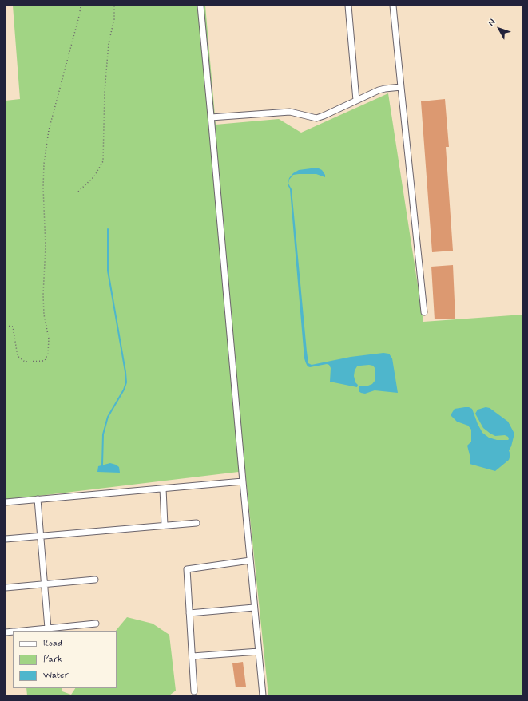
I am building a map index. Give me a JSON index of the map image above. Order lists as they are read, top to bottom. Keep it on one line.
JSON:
{"legend":["Road","Park","Water"],"north":"top left"}
